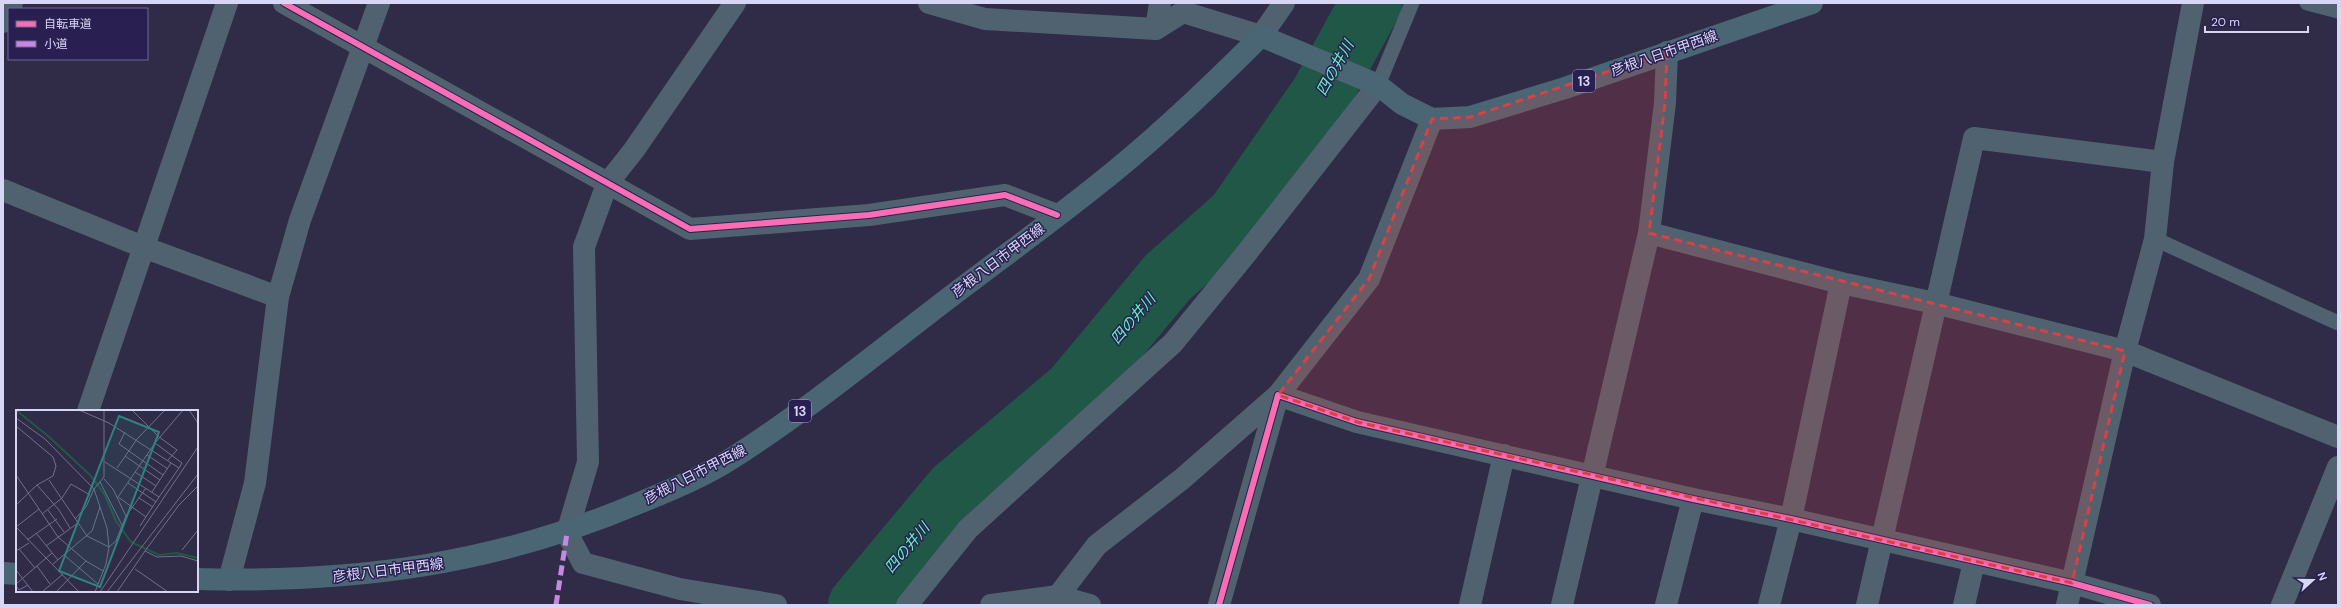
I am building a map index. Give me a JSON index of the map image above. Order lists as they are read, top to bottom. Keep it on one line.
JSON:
{"streets":{"main road":["彦根八日市甲西線","13"]},"water":["四の井川"],"legend":["自転車道","小道"],"scale_bar":"20 m","north":"right"}
